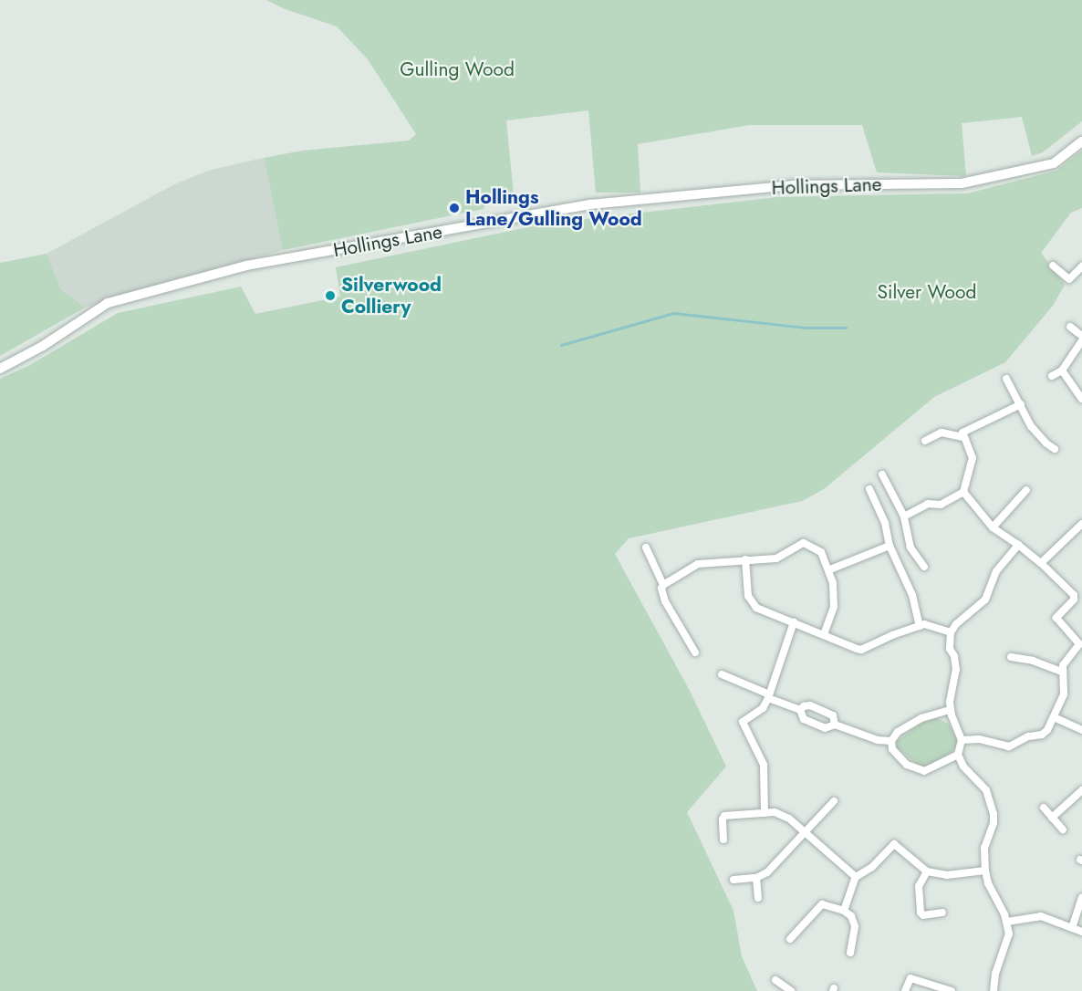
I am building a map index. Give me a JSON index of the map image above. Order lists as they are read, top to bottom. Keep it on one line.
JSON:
{"streets":{"street":["Hollings Lane"]},"parks":["Gulling Wood","Silver Wood"],"places":["Hollings Lane/Gulling Wood","Silverwood Colliery"]}
